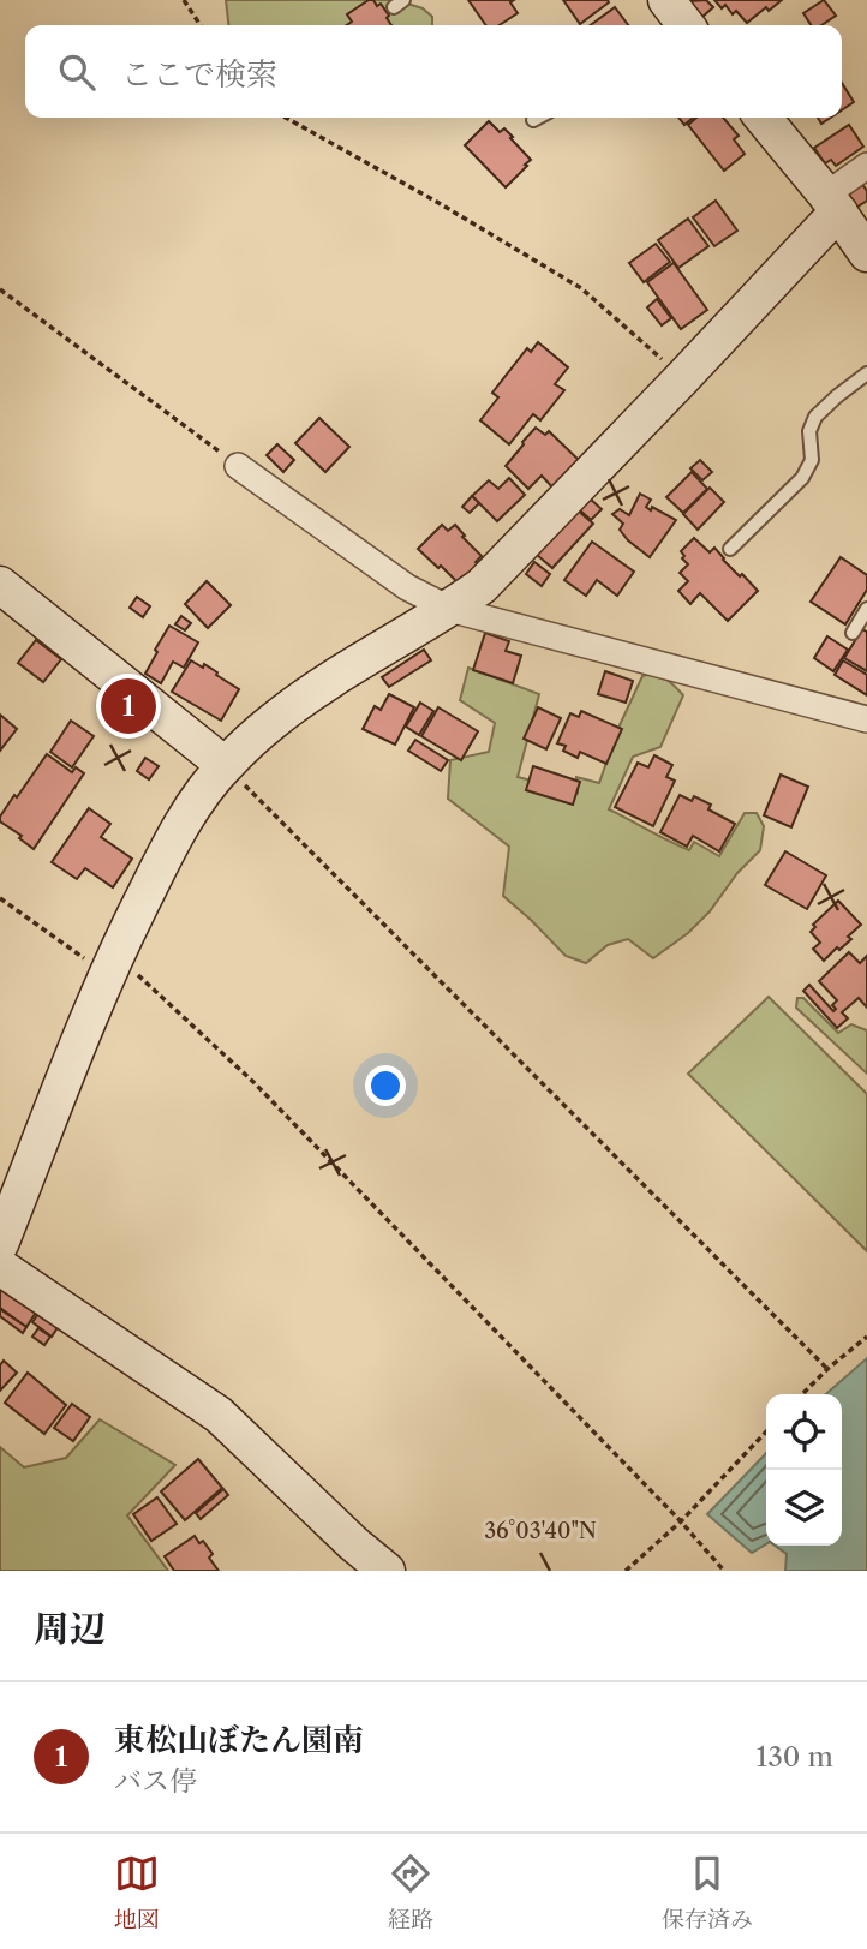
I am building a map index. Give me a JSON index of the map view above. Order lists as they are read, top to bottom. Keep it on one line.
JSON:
{"page":{"search":"ここで検索","pins":"1","heading":"周辺","list":[{"mark":"1","name":"東松山ぼたん園南","note":"バス停","value":"130 m"}],"nav":["地図","経路","保存済み"]},"coordinates":["36°03'40\"N"]}
